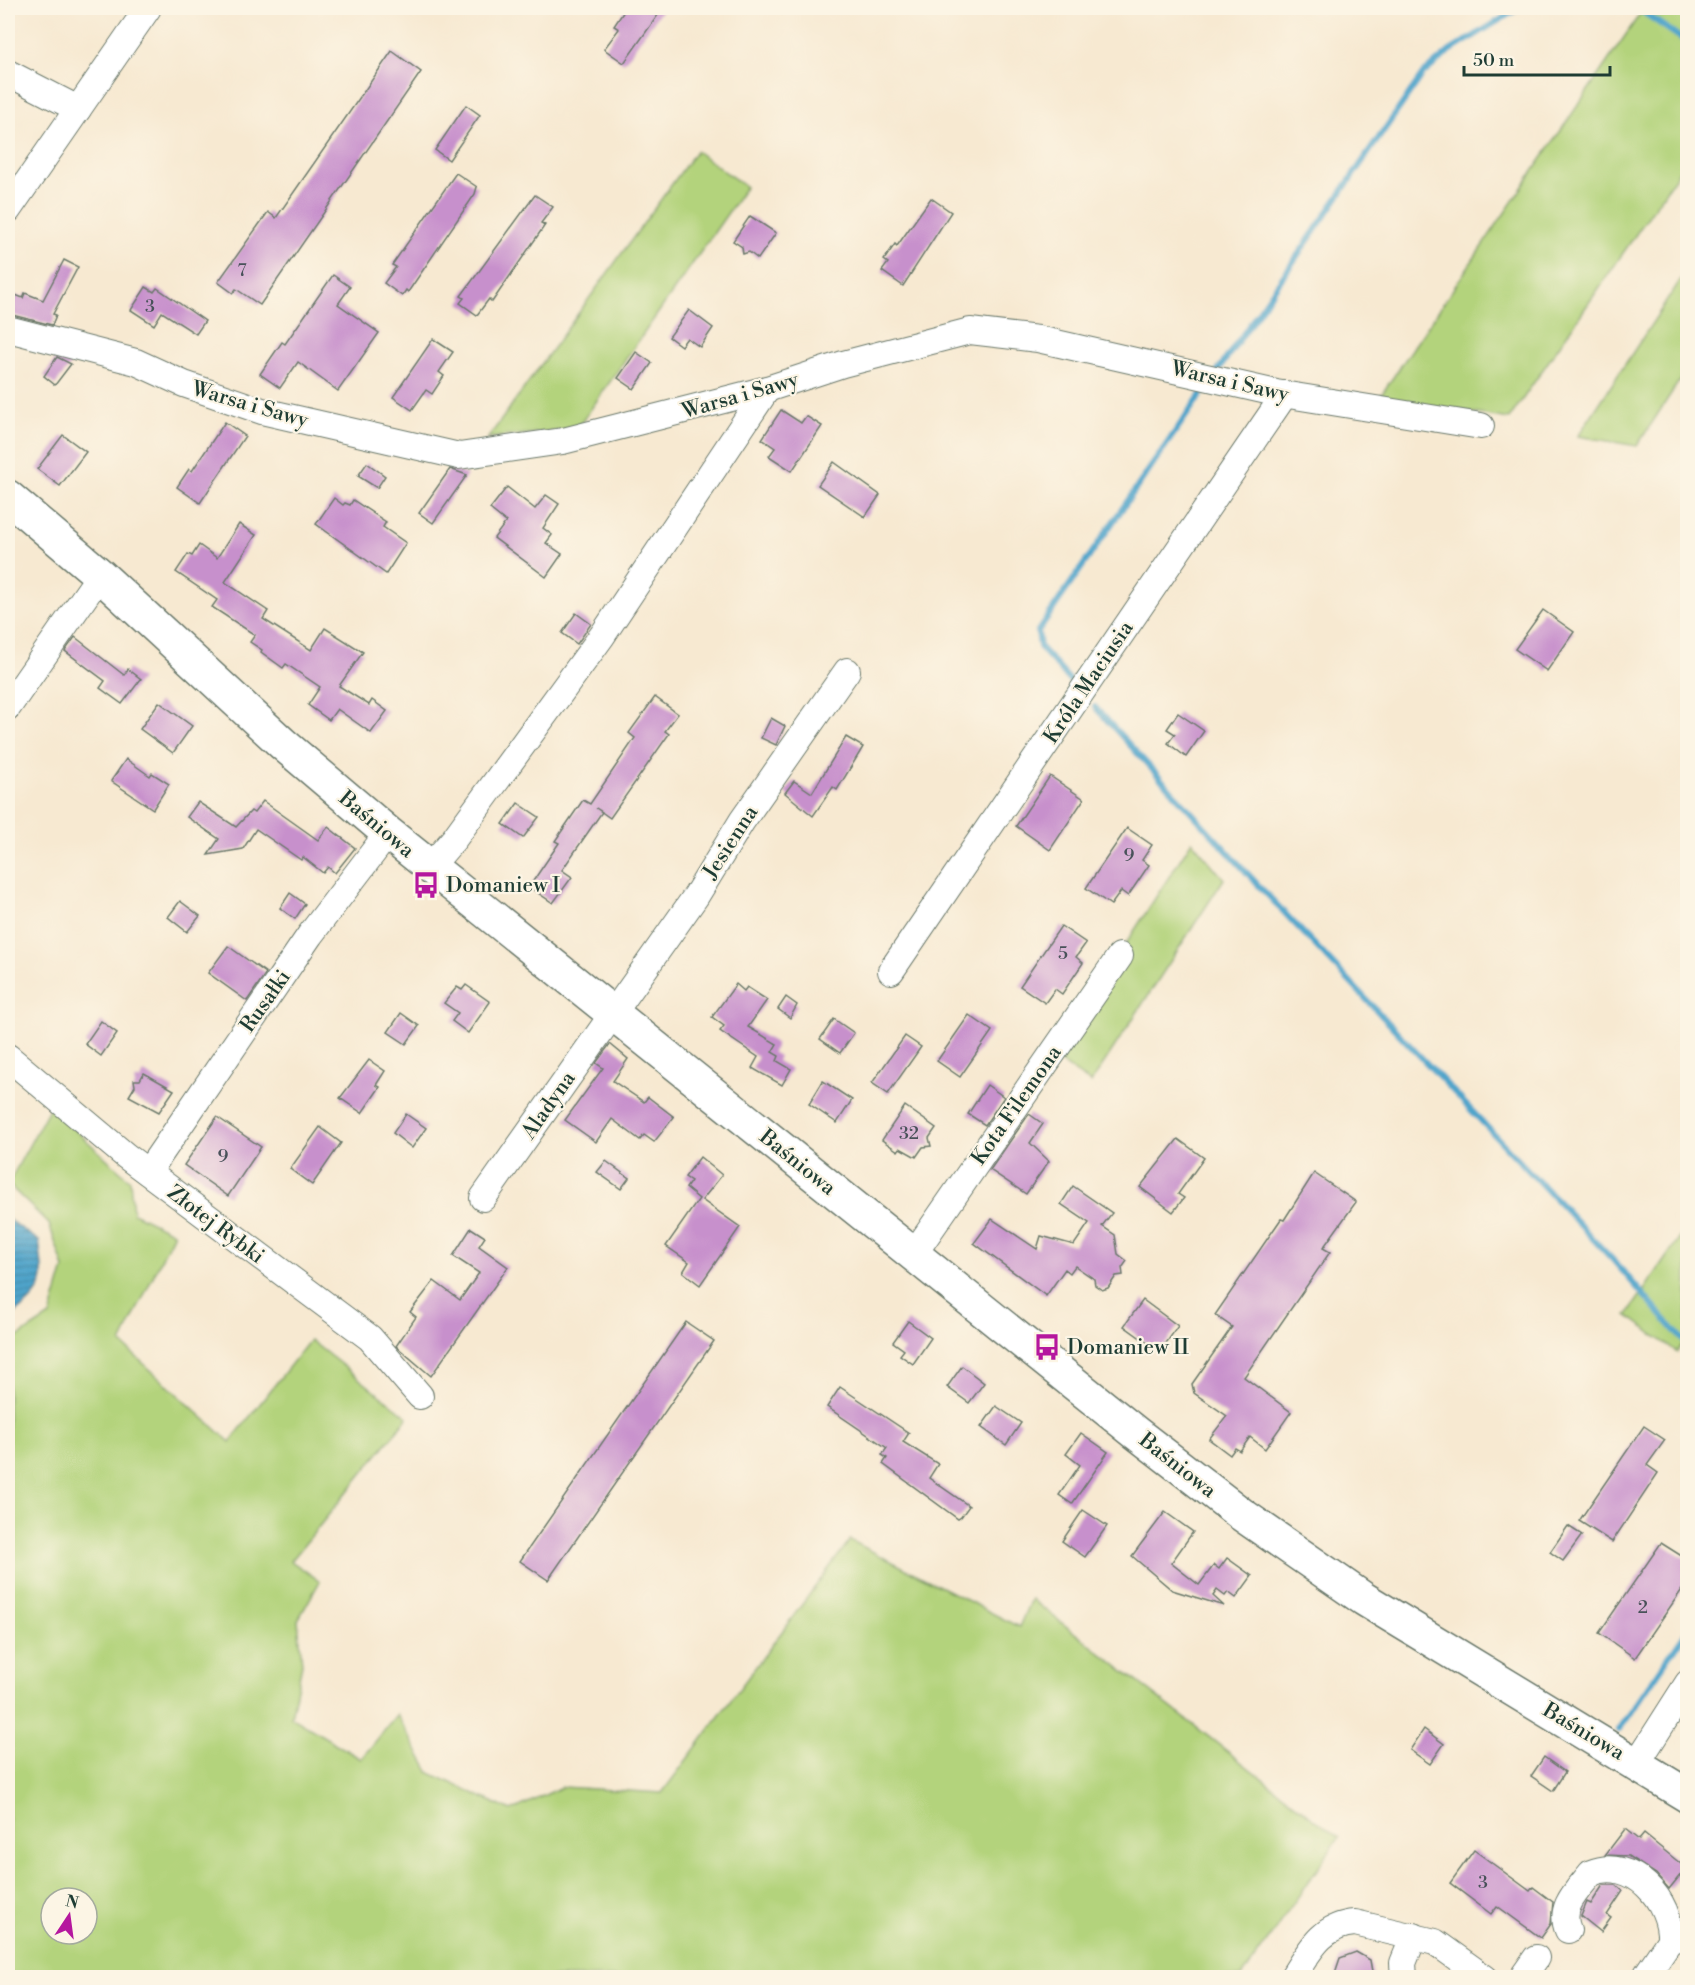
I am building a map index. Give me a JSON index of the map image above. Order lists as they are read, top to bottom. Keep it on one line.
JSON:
{"streets":{"main road":["Baśniowa"],"street":["Warsa i Sawy","Króla Maciusia","Jesienna","Rusałki","Aladyna","Kota Filemona","Złotej Rybki"]},"crossings":[["Warsa i Sawy","Króla Maciusia"],["Baśniowa","Jesienna"],["Baśniowa","Rusałki"],["Baśniowa","Aladyna"],["Baśniowa","Kota Filemona"],["Jesienna","Aladyna"],["Rusałki","Złotej Rybki"]],"places":{"bus stop":["Domaniew I","Domaniew II"]},"house_numbers":["7","3","9","5","32","9","2","3"],"scale_bar":"50 m","north":"top"}
